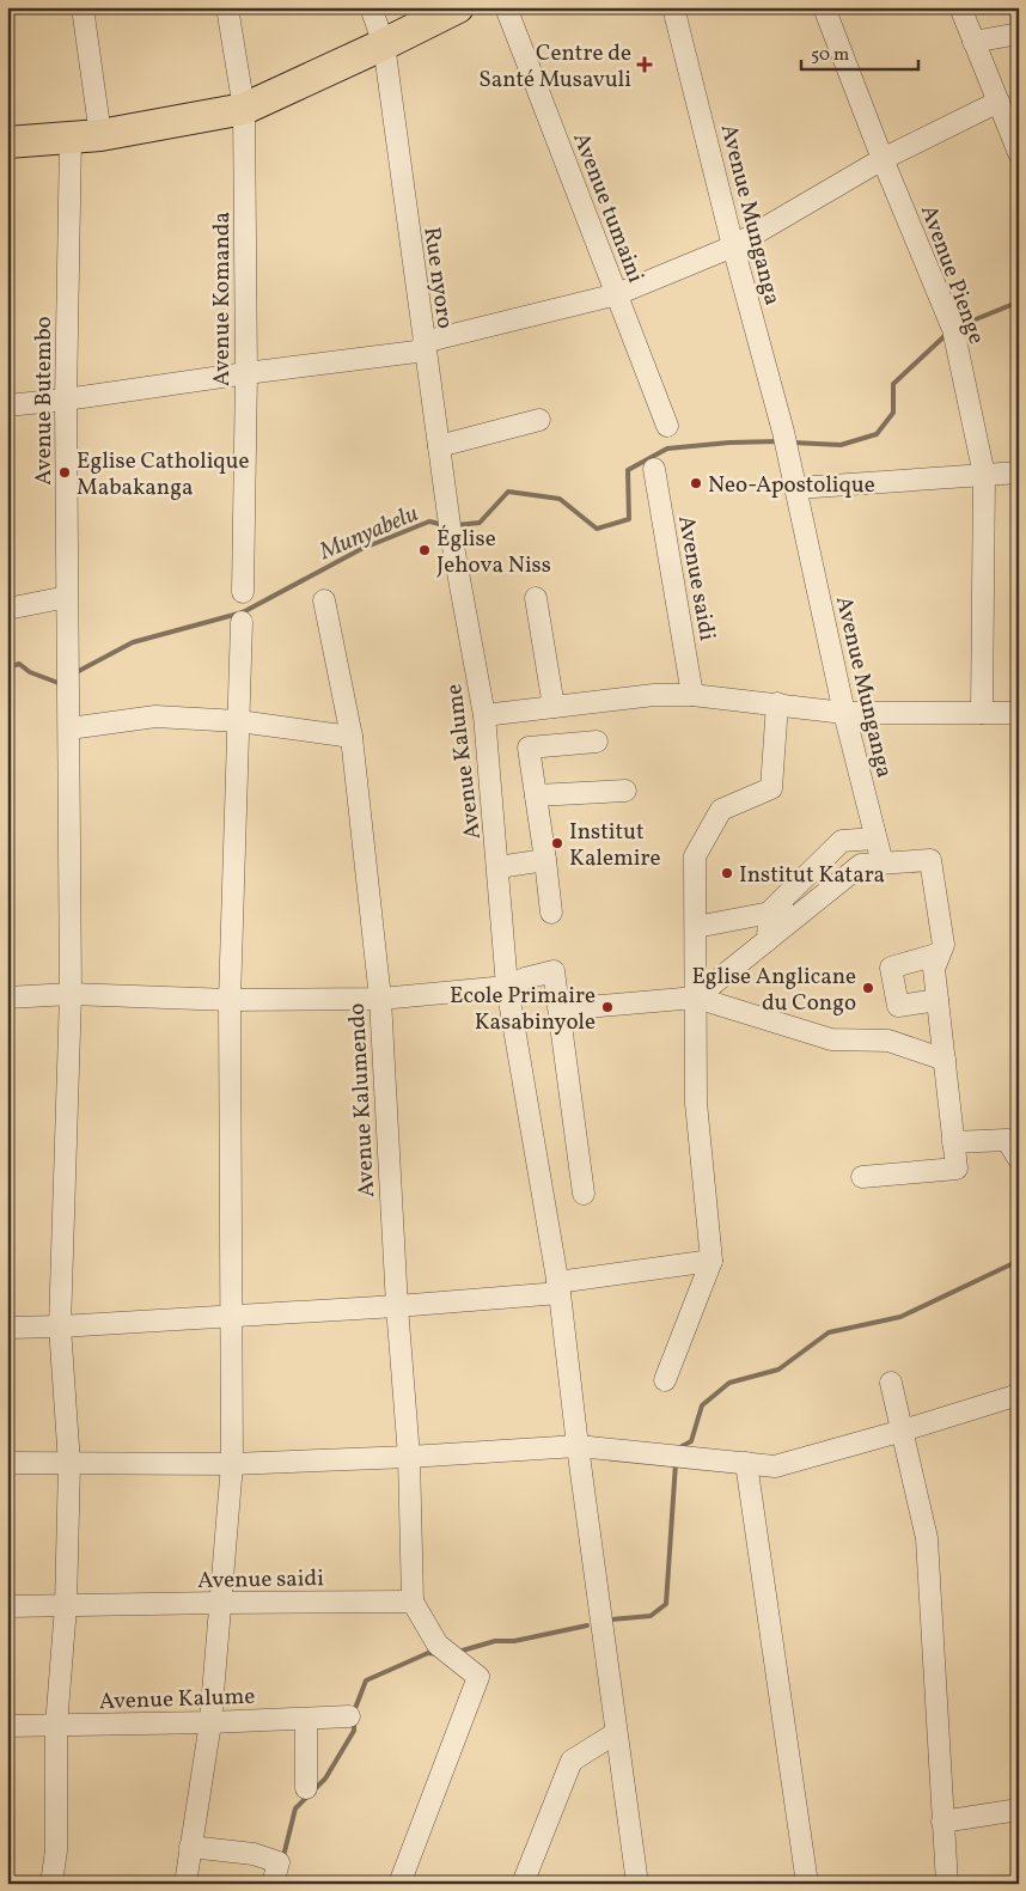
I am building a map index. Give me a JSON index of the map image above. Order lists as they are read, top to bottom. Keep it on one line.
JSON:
{"streets":{"street":["Avenue tumaini","Avenue Munganga","Avenue Pienge","Rue nyoro","Avenue Komanda","Avenue Butembo","Avenue saidi","Avenue Kalume","Avenue Kalumendo"]},"crossings":[["Rue nyoro","Avenue Kalume"],["Avenue Butembo","Avenue saidi"],["Avenue Butembo","Avenue Kalume"],["Avenue saidi","Avenue Kalumendo"]],"water":["Munyabelu"],"places":{"health":["Centre de Santé Musavuli"],"other":["Eglise Catholique Mabakanga","Neo-Apostolique","Église Jehova Niss","Institut Kalemire","Institut Katara","Eglise Anglicane du Congo","Ecole Primaire Kasabinyole"]},"scale_bar":"50 m"}
